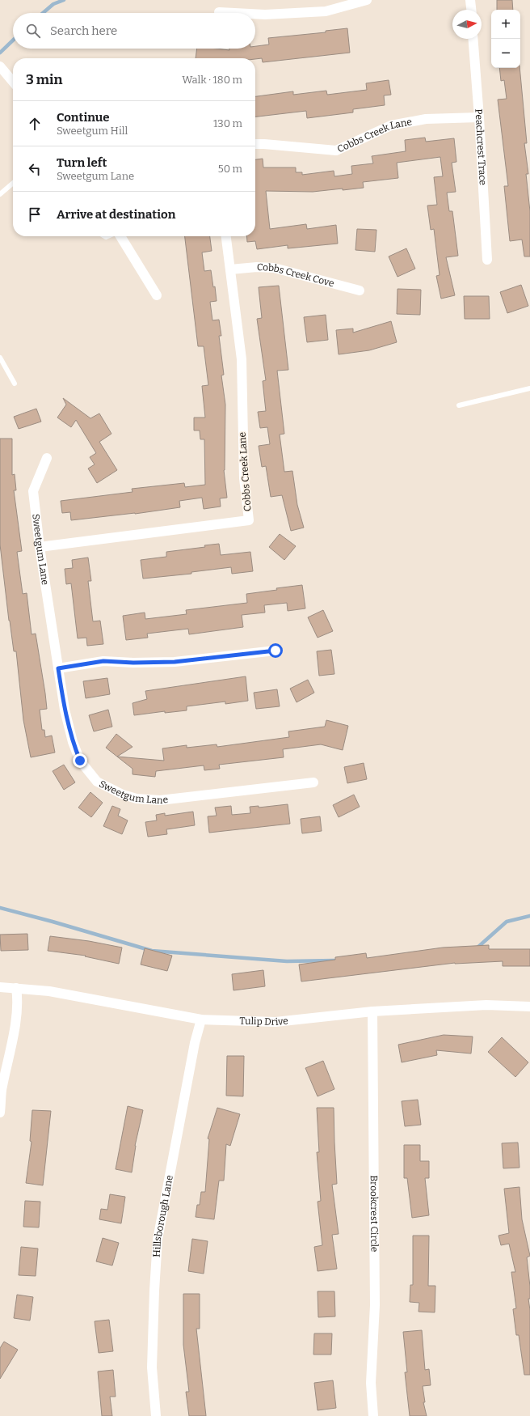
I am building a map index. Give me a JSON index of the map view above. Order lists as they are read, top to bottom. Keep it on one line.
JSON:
{"streets":{"street":["Cobbs Creek Lane","Peachcrest Trace","Cobbs Creek Cove","Sweetgum Lane","Tulip Drive","Brookcrest Circle","Hillsborough Lane"]},"crossings":[["Cobbs Creek Lane","Peachcrest Trace"],["Cobbs Creek Lane","Cobbs Creek Cove"],["Cobbs Creek Lane","Sweetgum Lane"],["Tulip Drive","Brookcrest Circle"],["Tulip Drive","Hillsborough Lane"]],"north":"right","page":{"map_buttons":["+","−"],"search":"Search here","heading":["3 min","Walk · 180 m"],"list":[["Continue","Sweetgum Hill","130 m"],["Turn left","Sweetgum Lane","50 m"],"Arrive at destination"]}}
